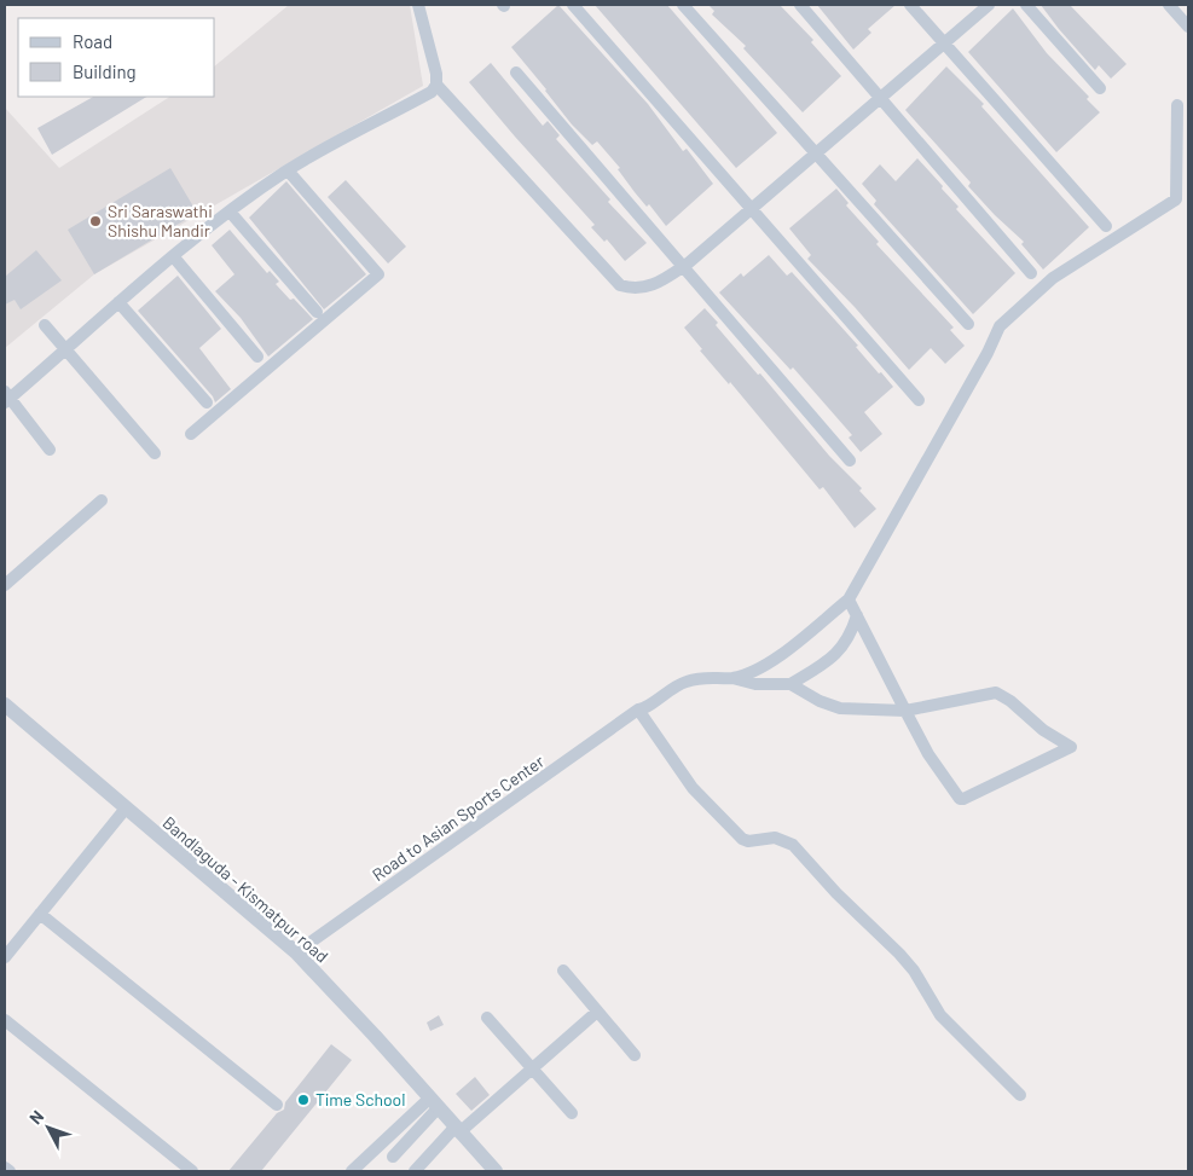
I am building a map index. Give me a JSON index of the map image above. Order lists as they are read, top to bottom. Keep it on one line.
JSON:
{"streets":{"street":["Road to Asian Sports Center","Bandlaguda - Kismatpur road"]},"crossings":[["Road to Asian Sports Center","Bandlaguda - Kismatpur road"]],"places":["Sri Saraswathi Shishu Mandir","Time School"],"legend":["Road","Building"],"north":"top left"}
